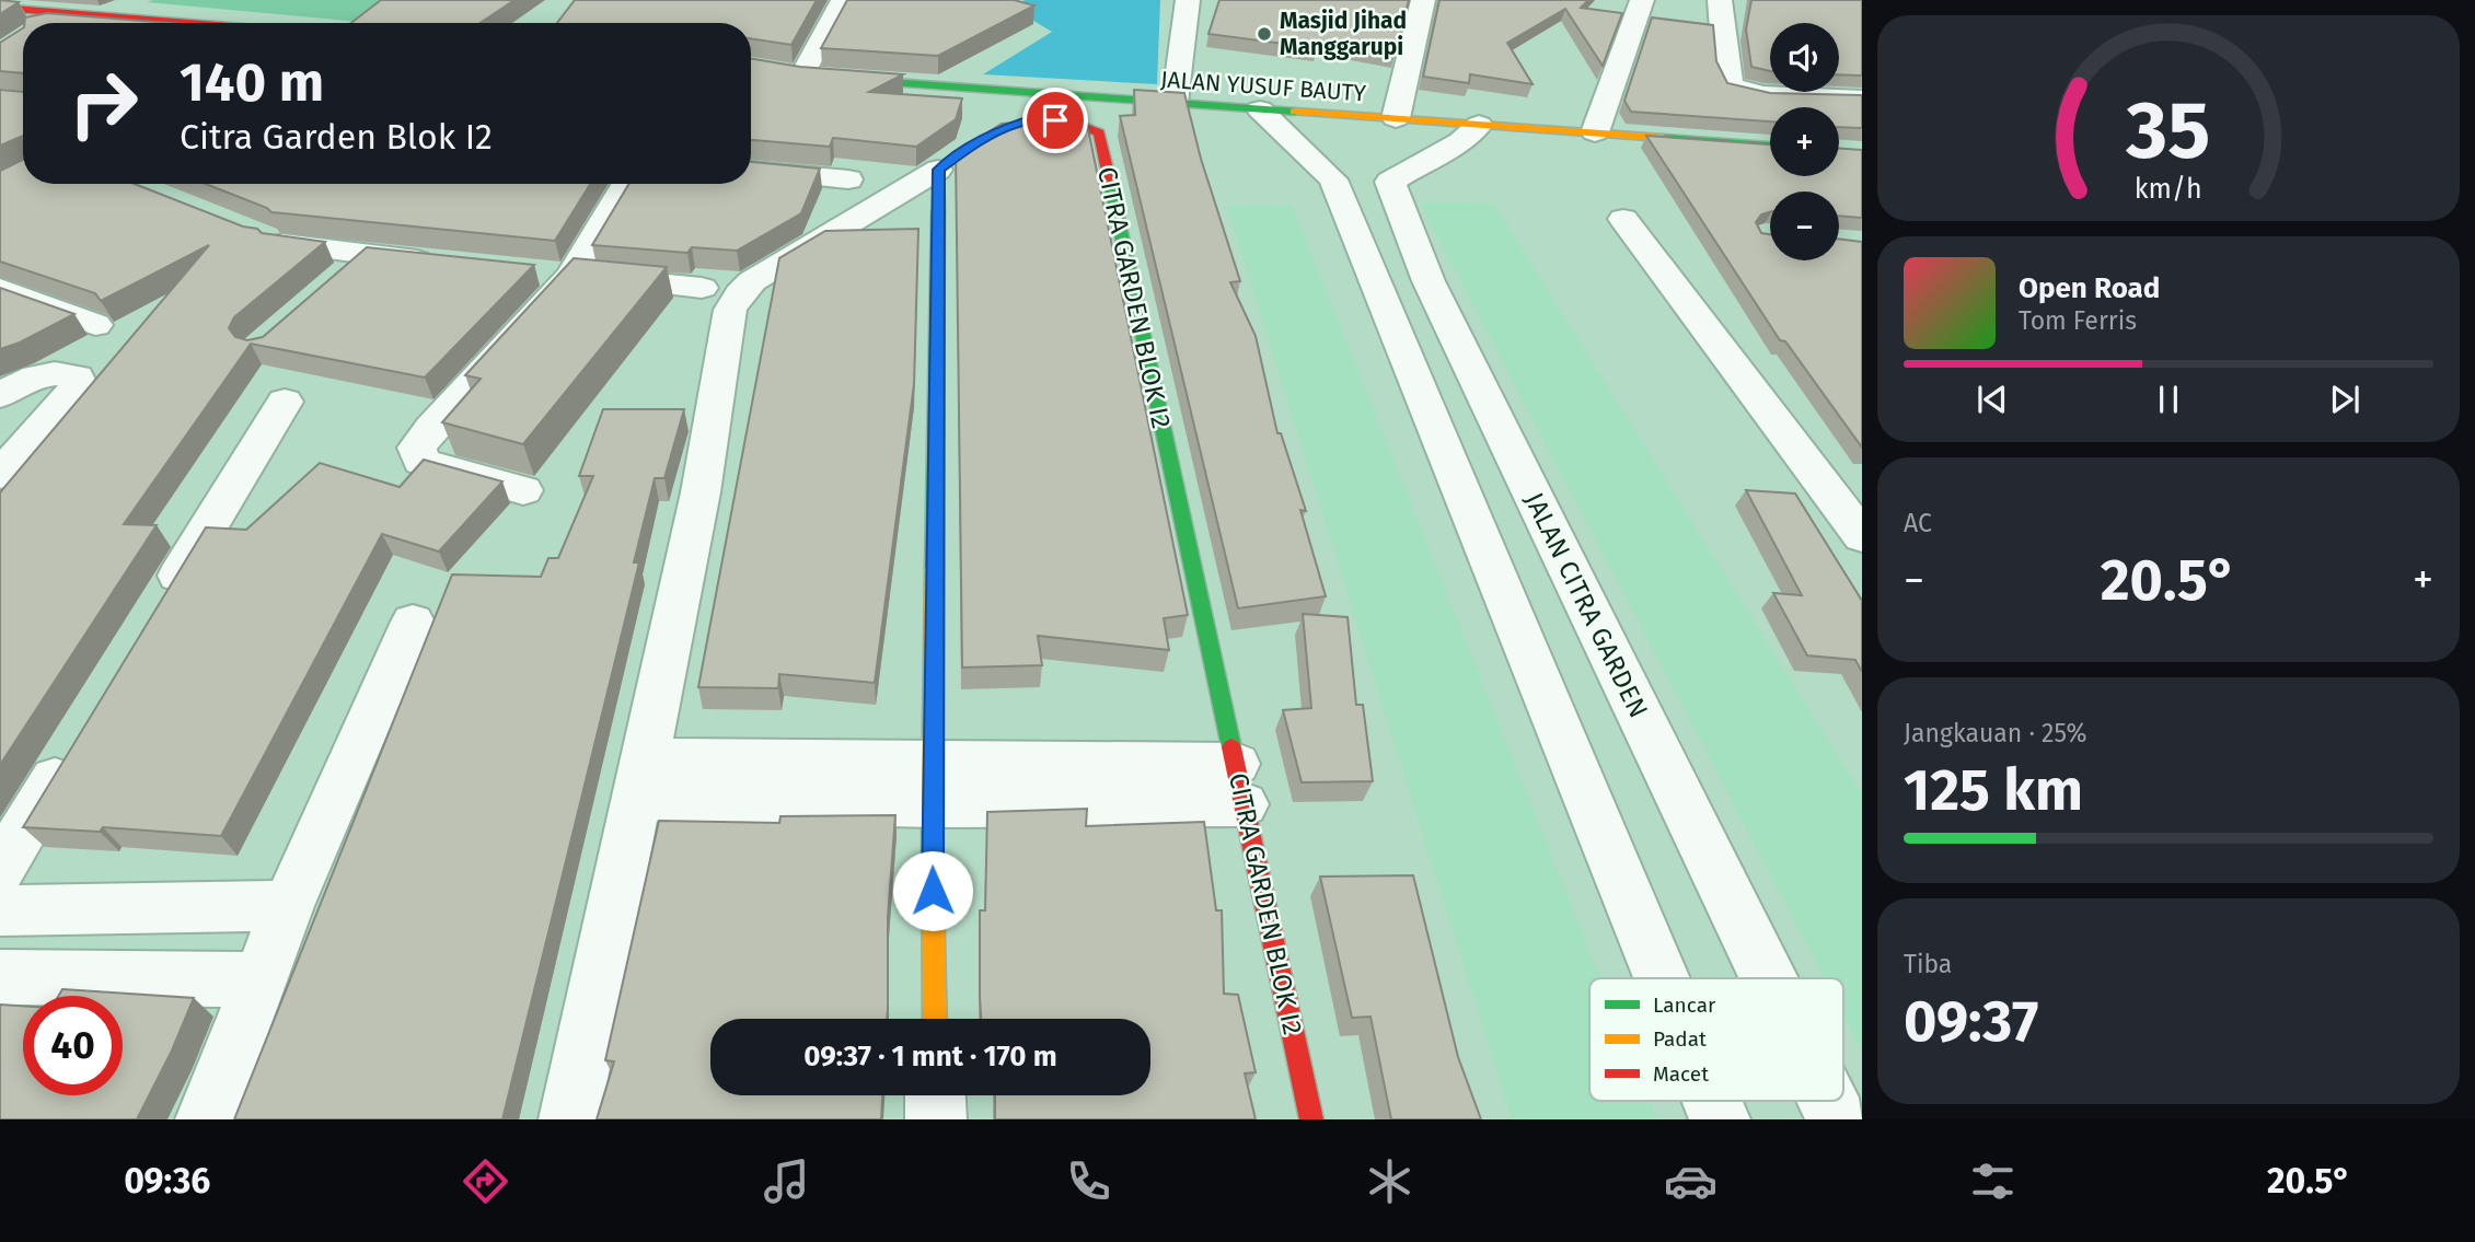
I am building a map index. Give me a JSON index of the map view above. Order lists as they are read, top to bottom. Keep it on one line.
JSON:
{"streets":{"street":["JALAN YUSUF BAUTY","CITRA GARDEN BLOK I2","JALAN CITRA GARDEN"]},"crossings":[["JALAN YUSUF BAUTY","JALAN CITRA GARDEN"]],"places":["Masjid Jihad Manggarupi"],"legend":["Lancar","Padat","Macet"],"page":{"map_buttons":["+","−"],"turn":["140 m","Citra Garden Blok I2"],"song":["Open Road","Tom Ferris"],"tile":["AC",["Jangkauan · 25%","125 km"],["Tiba","09:37"]],"heat":["−","20.5°","+"],"limit":"40","trip":"09:37 · 1 mnt · 170 m","tabs":["09:36","20.5°"],"gauge":["35","km/h"]}}
